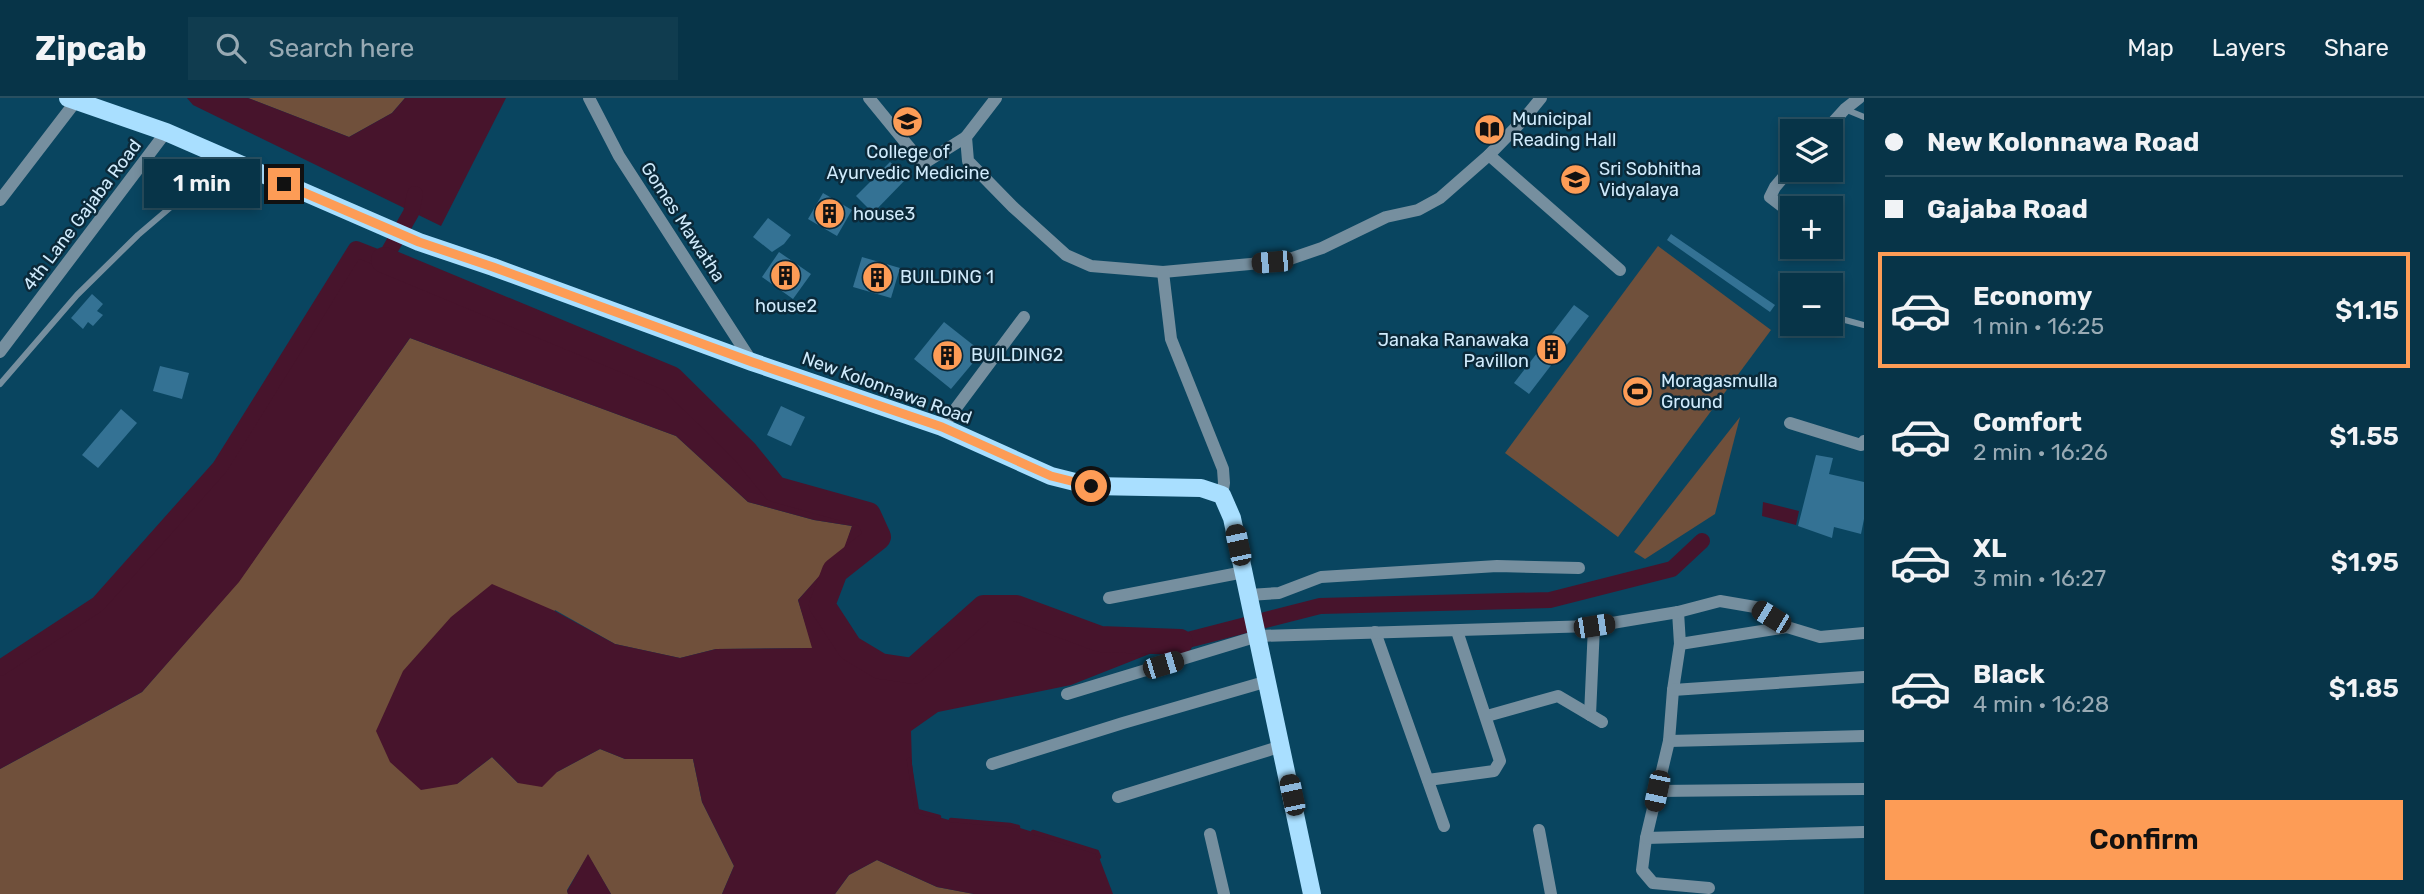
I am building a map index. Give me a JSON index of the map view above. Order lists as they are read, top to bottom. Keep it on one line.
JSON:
{"streets":{"main road":["New Kolonnawa Road"],"street":["4th Lane Gajaba Road","Gomes Mawatha"]},"crossings":[["4th Lane Gajaba Road","New Kolonnawa Road"],["Gomes Mawatha","New Kolonnawa Road"]],"places":{"school or university":["College of Ayurvedic Medicine","Sri Sobhitha Vidyalaya"],"library":["Municipal Reading Hall"],"building":["house3","house2","BUILDING 1","Janaka Ranawaka Pavillon","BUILDING2"],"sports":["Moragasmulla Ground"]},"page":{"header":"Zipcab","search":"Search here","nav":["Map","Layers","Share"],"banner":["New Kolonnawa Road","Gajaba Road"],"map_buttons":["+","−"],"bubble":"1 min","list":[{"name":"Economy","note":"1 min · 16:25","value":"$1.15"},{"name":"Comfort","note":"2 min · 16:26","value":"$1.55"},{"name":"XL","note":"3 min · 16:27","value":"$1.95"},{"name":"Black","note":"4 min · 16:28","value":"$1.85"}],"buttons":"Confirm"}}
